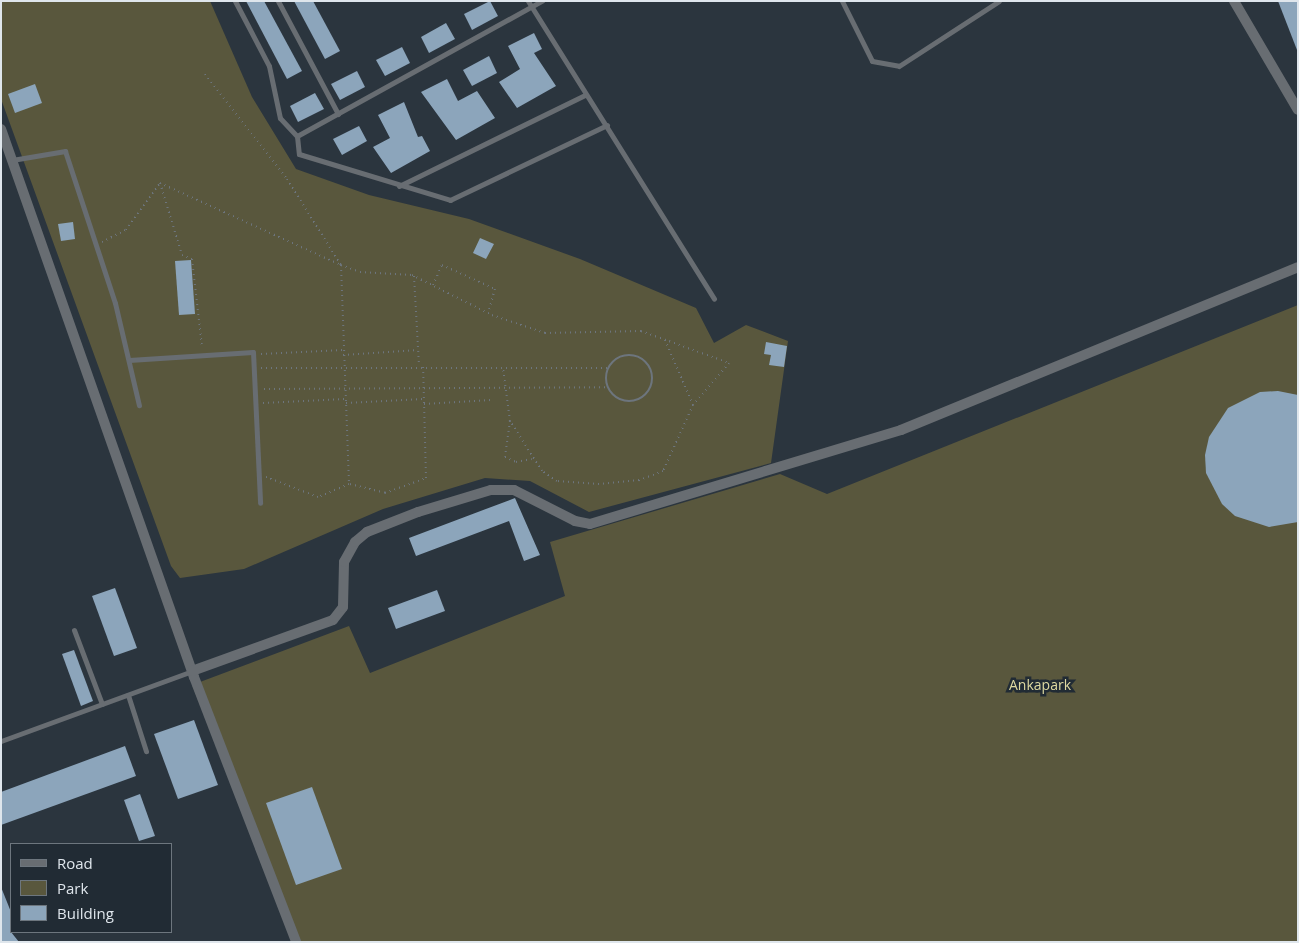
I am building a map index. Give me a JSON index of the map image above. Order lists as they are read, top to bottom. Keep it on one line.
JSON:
{"parks":["Ankapark"],"legend":["Road","Park","Building"]}
